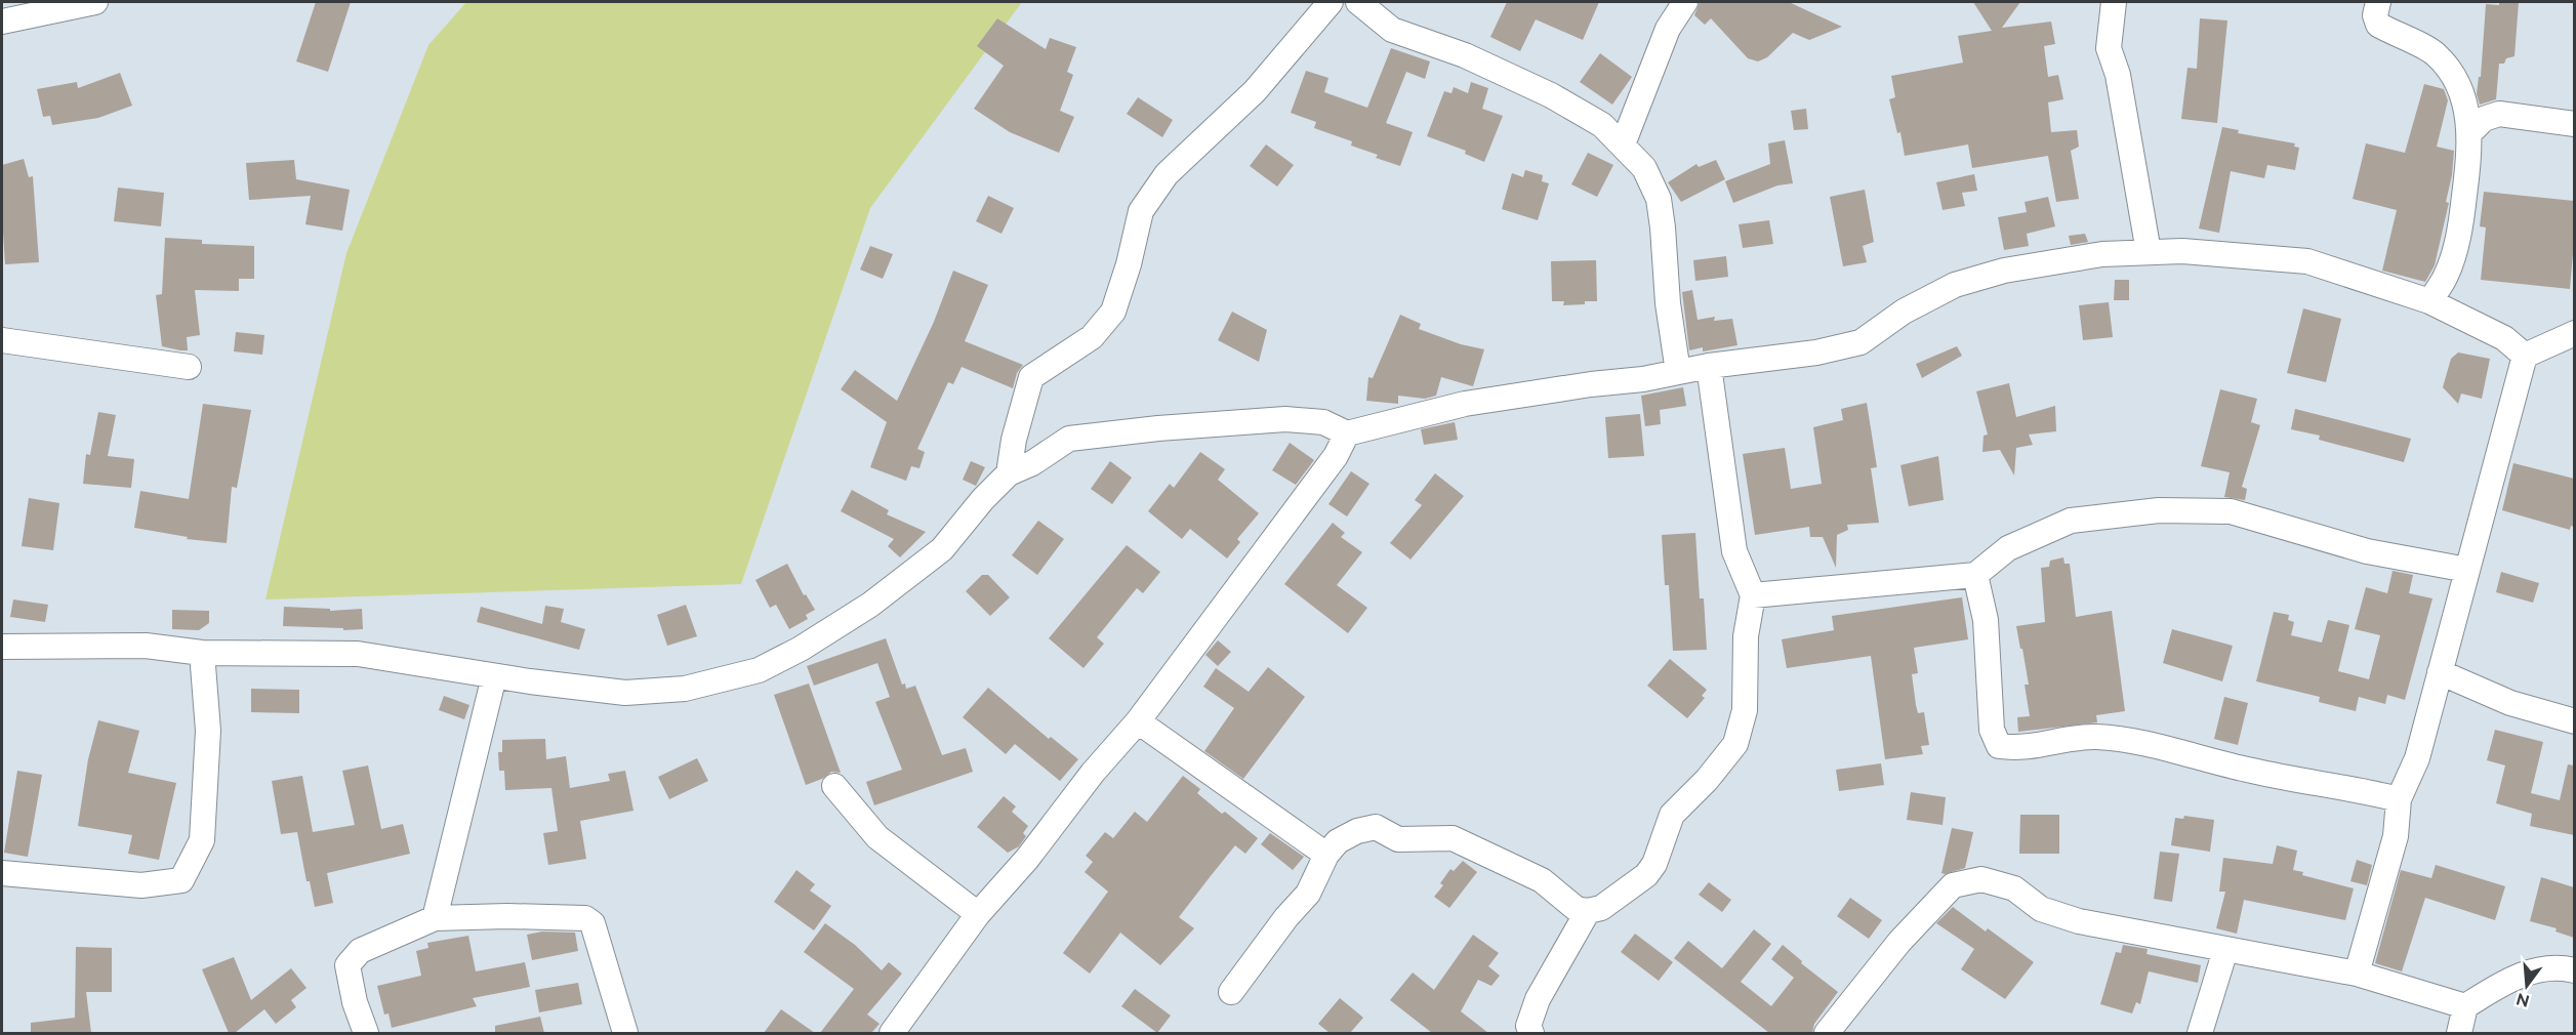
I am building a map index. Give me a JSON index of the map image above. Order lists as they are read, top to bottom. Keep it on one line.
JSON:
{"north":"bottom"}
